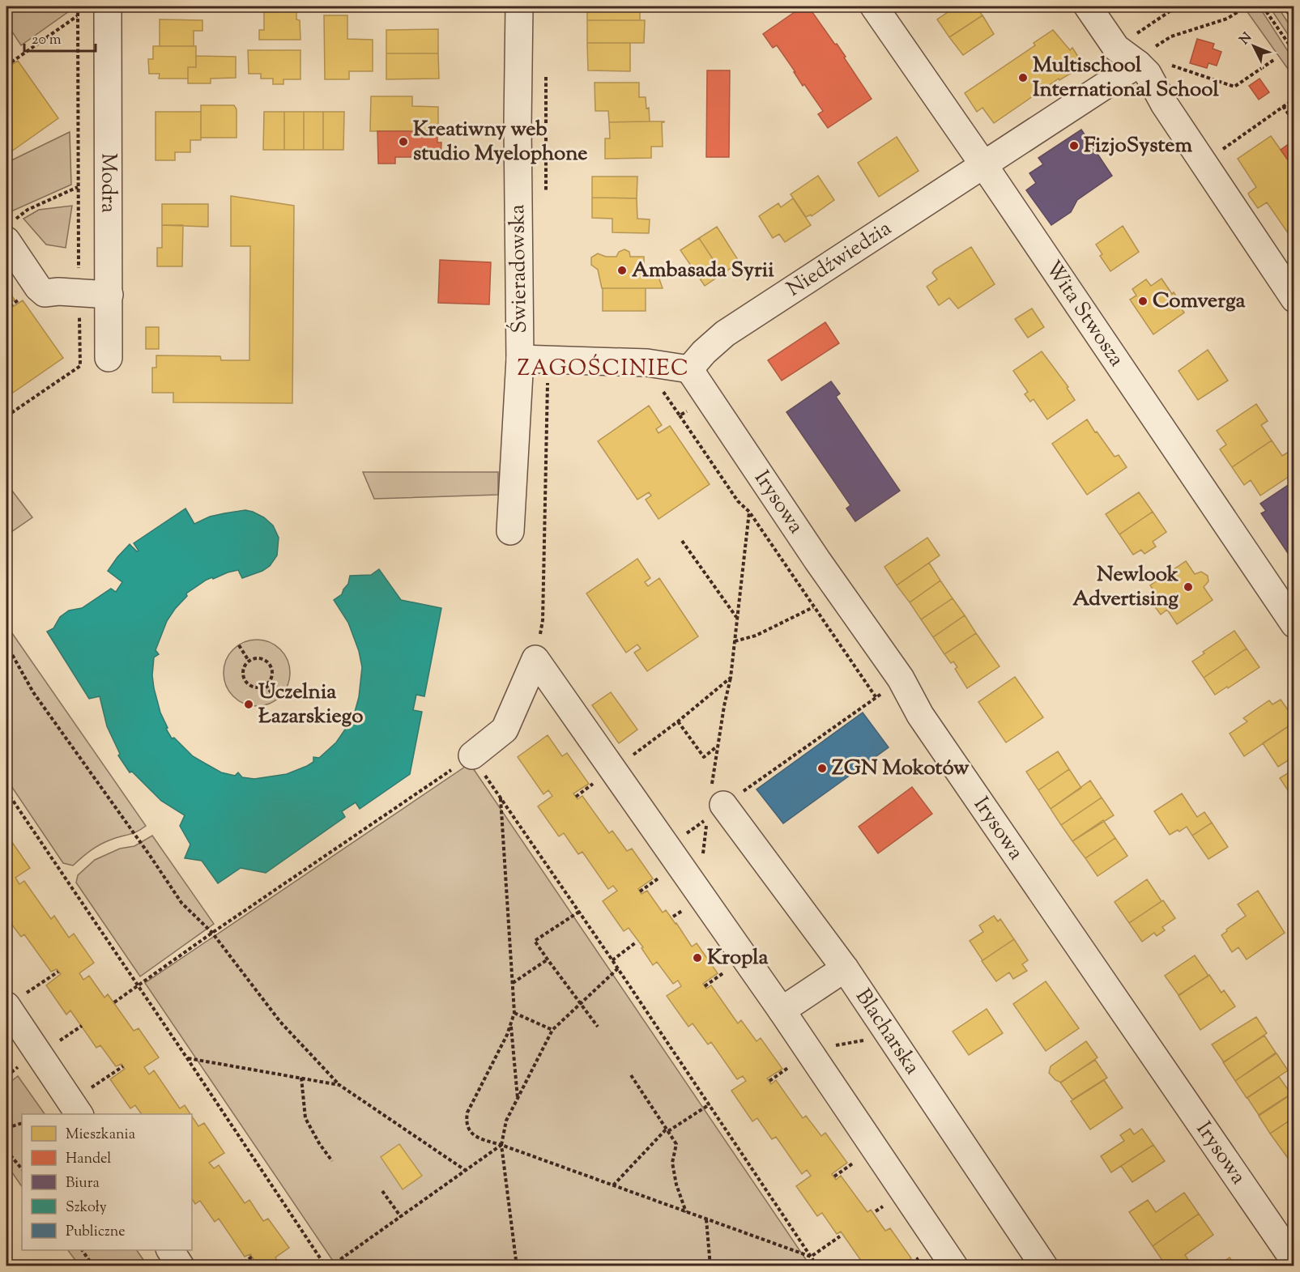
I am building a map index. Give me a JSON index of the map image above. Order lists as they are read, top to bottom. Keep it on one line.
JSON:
{"streets":{"street":["Modra","Niedźwiedzia","Świeradowska","Wita Stwosza","Irysowa","Blacharska"]},"crossings":[["Niedźwiedzia","Wita Stwosza"],["Niedźwiedzia","Irysowa"]],"districts":["ZAGOŚCINIEC"],"places":["Multischool International School","Kreatiwny web studio Myelophone","FizjoSystem","Ambasada Syrii","Comverga","Newlook Advertising","Uczelnia Łazarskiego","ZGN Mokotów","Kropla"],"legend":["Mieszkania","Handel","Biura","Szkoły","Publiczne"],"scale_bar":"20 m","north":"top left"}
